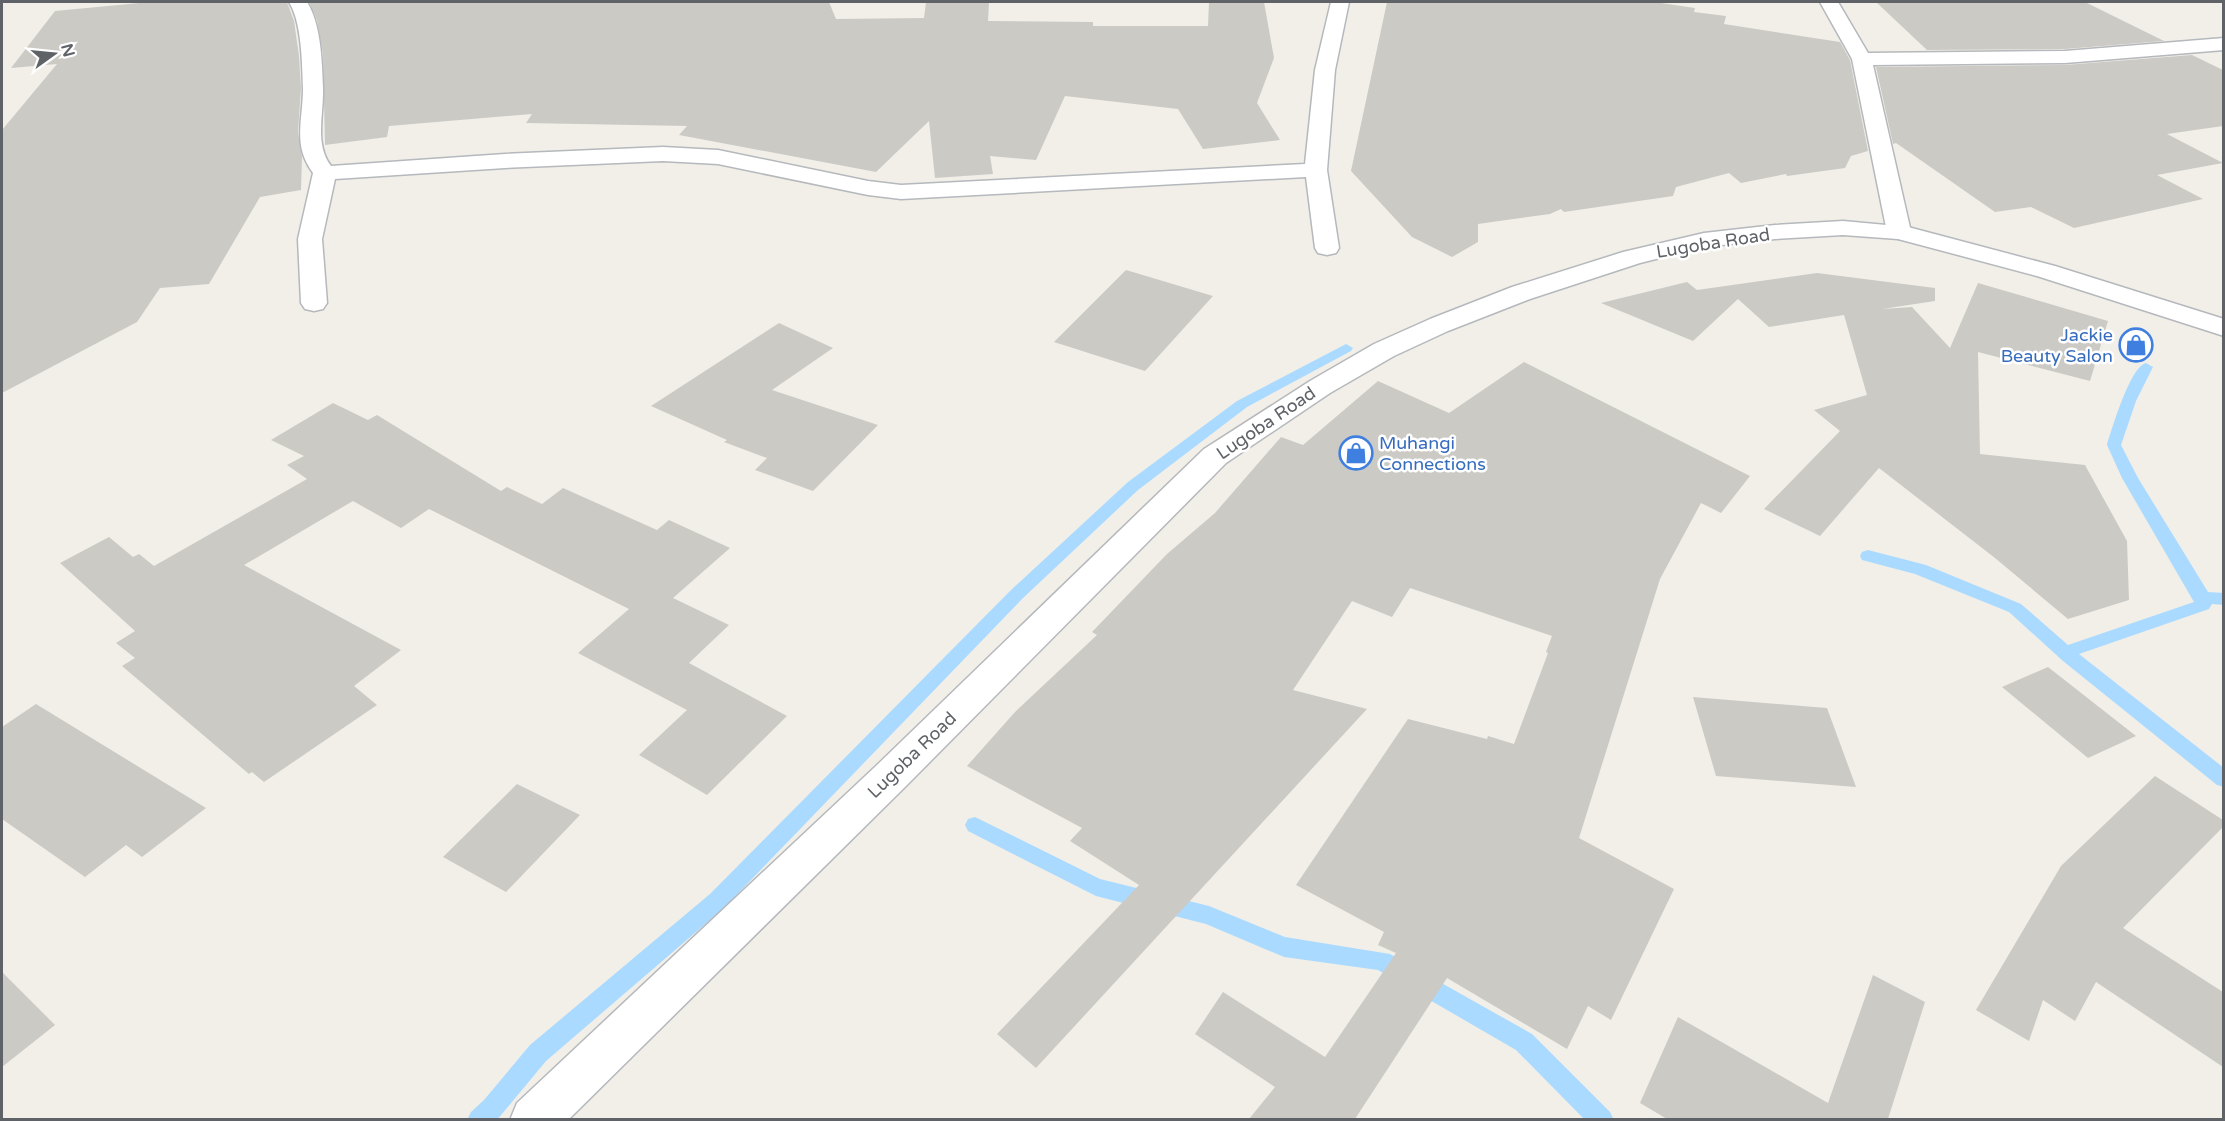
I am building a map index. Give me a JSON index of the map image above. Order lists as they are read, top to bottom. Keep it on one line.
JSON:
{"streets":{"street":["Lugoba Road"]},"places":{"shop":["Jackie Beauty Salon","Muhangi Connections"]},"north":"right"}
